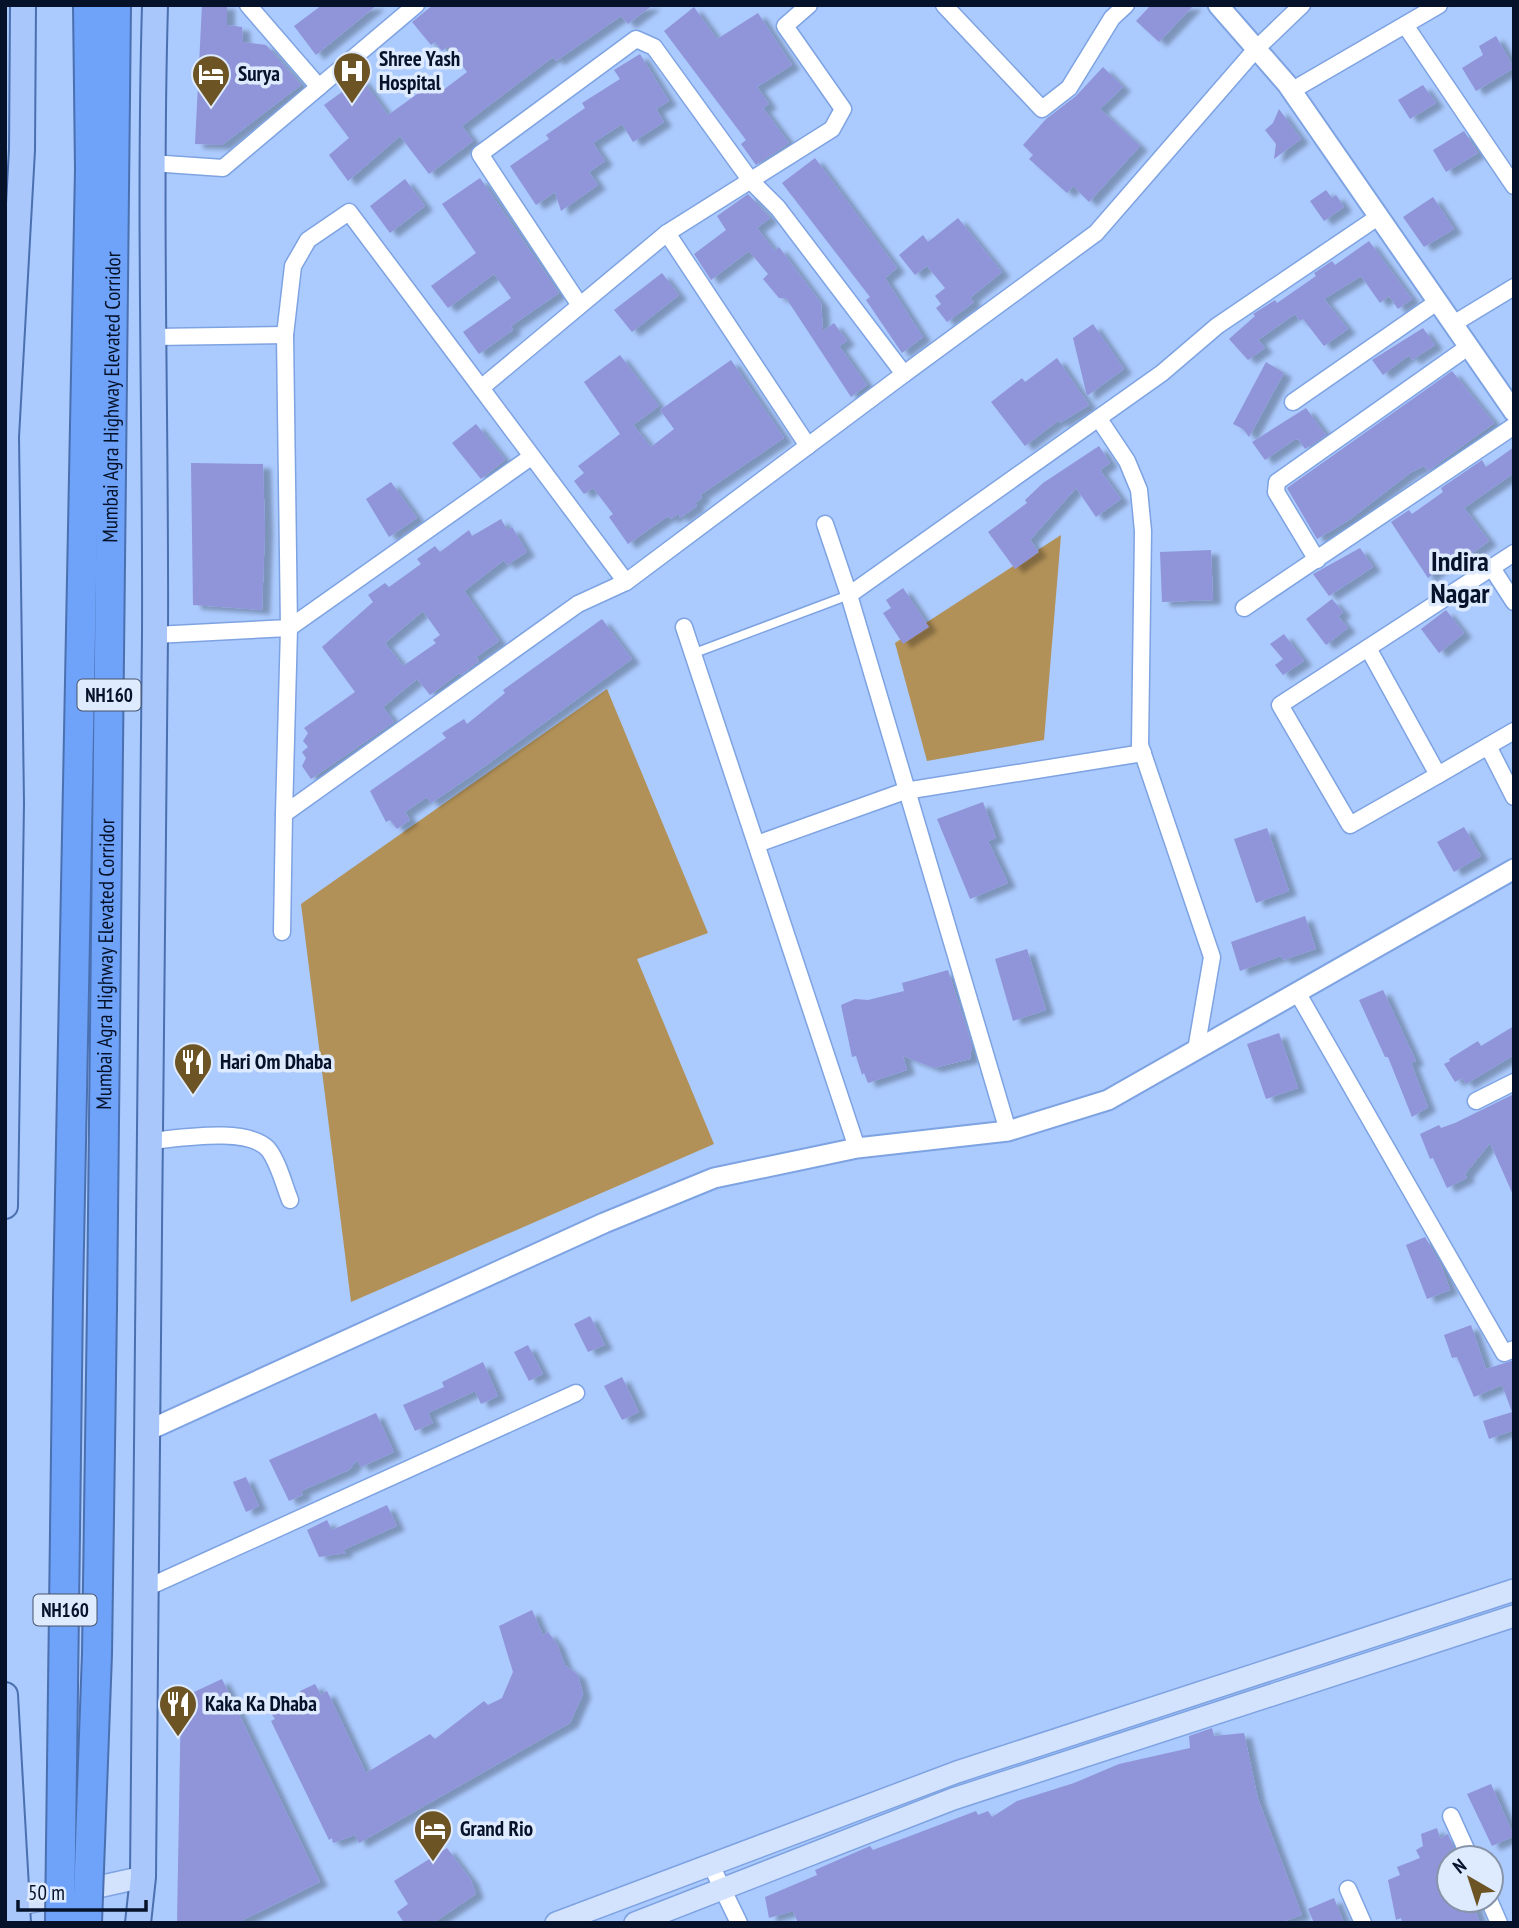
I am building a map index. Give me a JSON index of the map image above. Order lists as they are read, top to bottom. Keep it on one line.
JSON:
{"streets":{"highway":["Mumbai Agra Highway Elevated Corridor","NH160"]},"districts":["Indira Nagar"],"places":{"hospital":["Shree Yash Hospital"],"hotel":["Surya","Grand Rio"],"restaurant":["Hari Om Dhaba","Kaka Ka Dhaba"]},"scale_bar":"50 m","north":"top left"}
